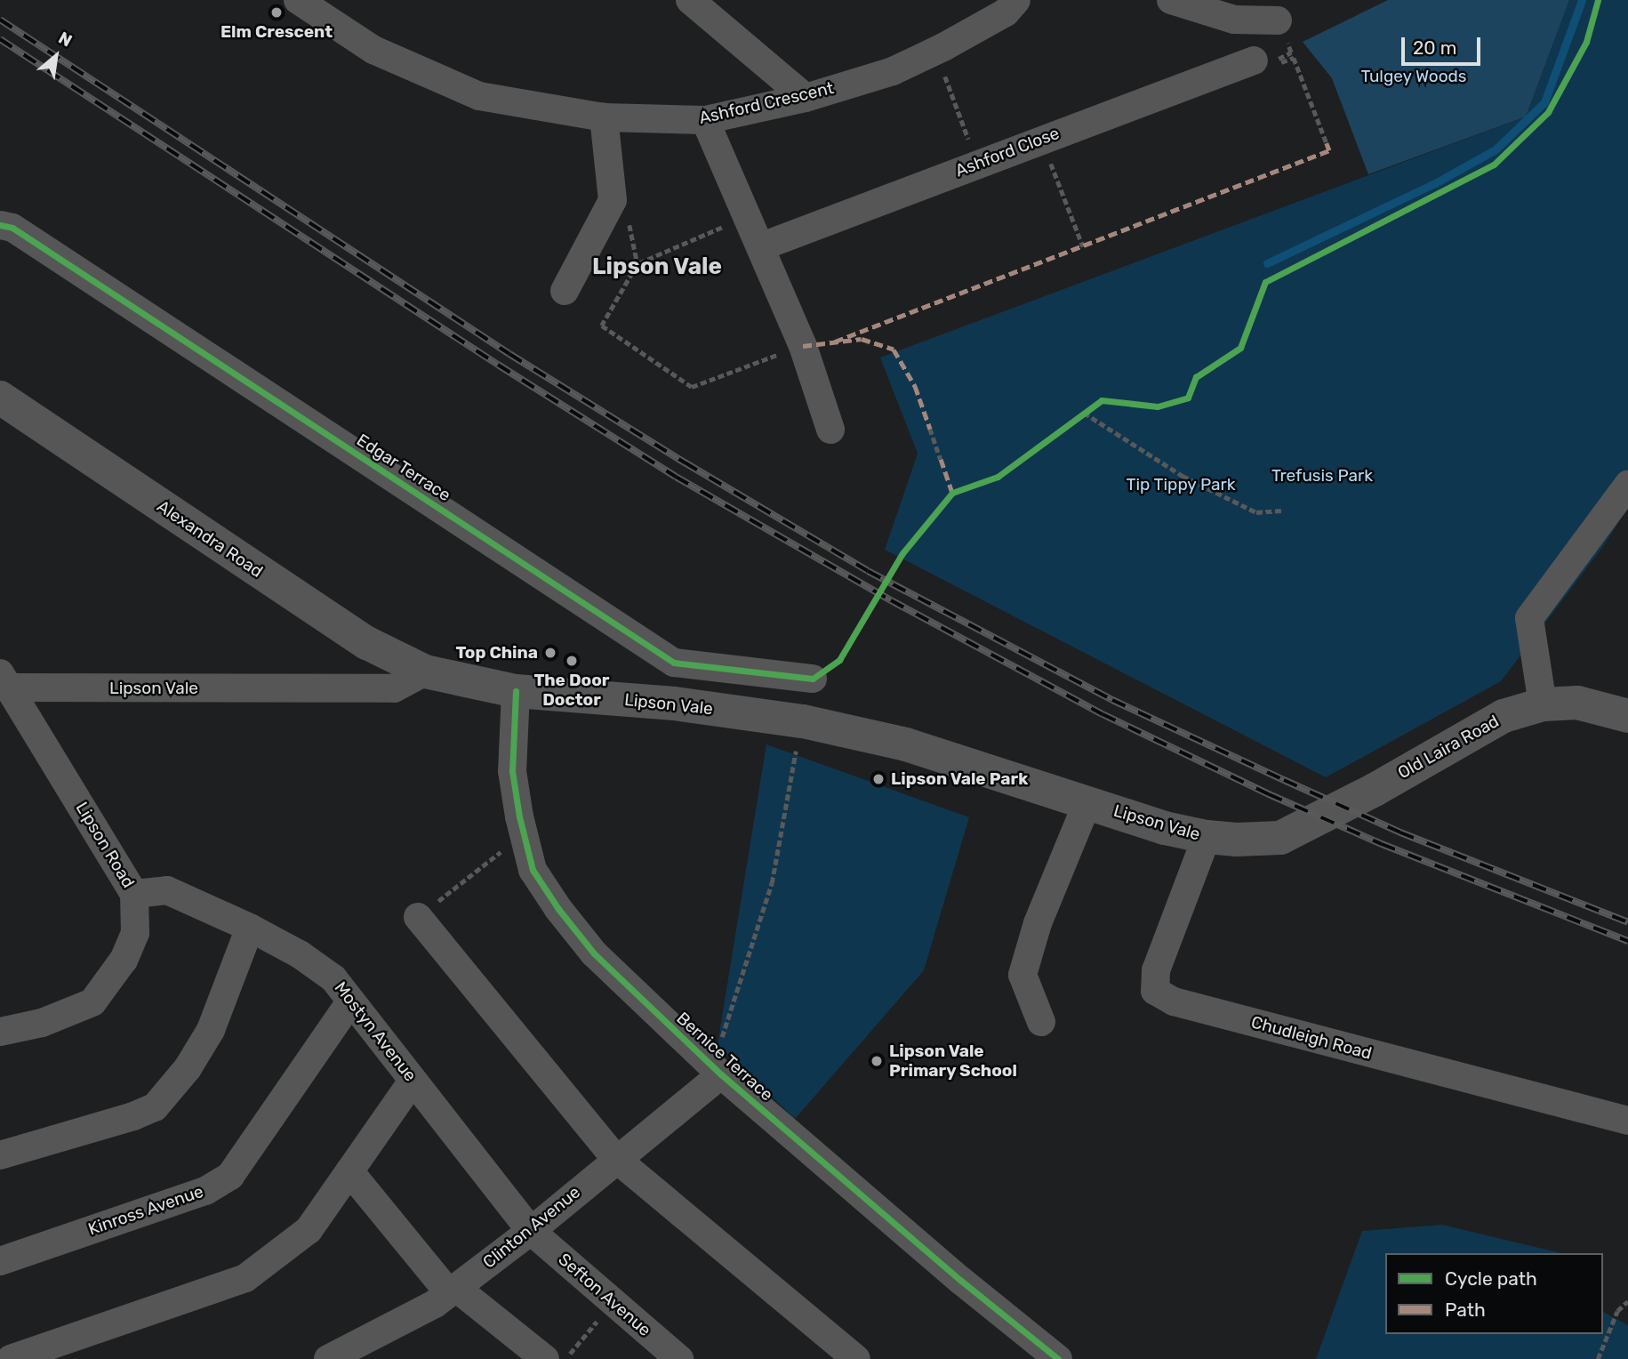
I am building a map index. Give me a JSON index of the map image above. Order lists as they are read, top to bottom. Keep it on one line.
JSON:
{"streets":{"main road":["Alexandra Road","Lipson Vale","Old Laira Road"],"street":["Ashford Crescent","Ashford Close","Edgar Terrace","Lipson Road","Mostyn Avenue","Chudleigh Road","Bernice Terrace","Kinross Avenue","Clinton Avenue","Sefton Avenue"]},"crossings":[["Alexandra Road","Lipson Vale"],["Lipson Vale","Old Laira Road"],["Lipson Vale","Lipson Road"],["Lipson Vale","Chudleigh Road"],["Lipson Vale","Bernice Terrace"],["Lipson Road","Mostyn Avenue"],["Mostyn Avenue","Kinross Avenue"],["Mostyn Avenue","Clinton Avenue"],["Mostyn Avenue","Sefton Avenue"],["Bernice Terrace","Clinton Avenue"],["Clinton Avenue","Sefton Avenue"]],"districts":["Lipson Vale"],"parks":["Tulgey Woods","Trefusis Park","Tip Tippy Park"],"places":["Elm Crescent","Top China","The Door Doctor","Lipson Vale Park","Lipson Vale Primary School"],"legend":["Cycle path","Path"],"scale_bar":"20 m","north":"top right"}
